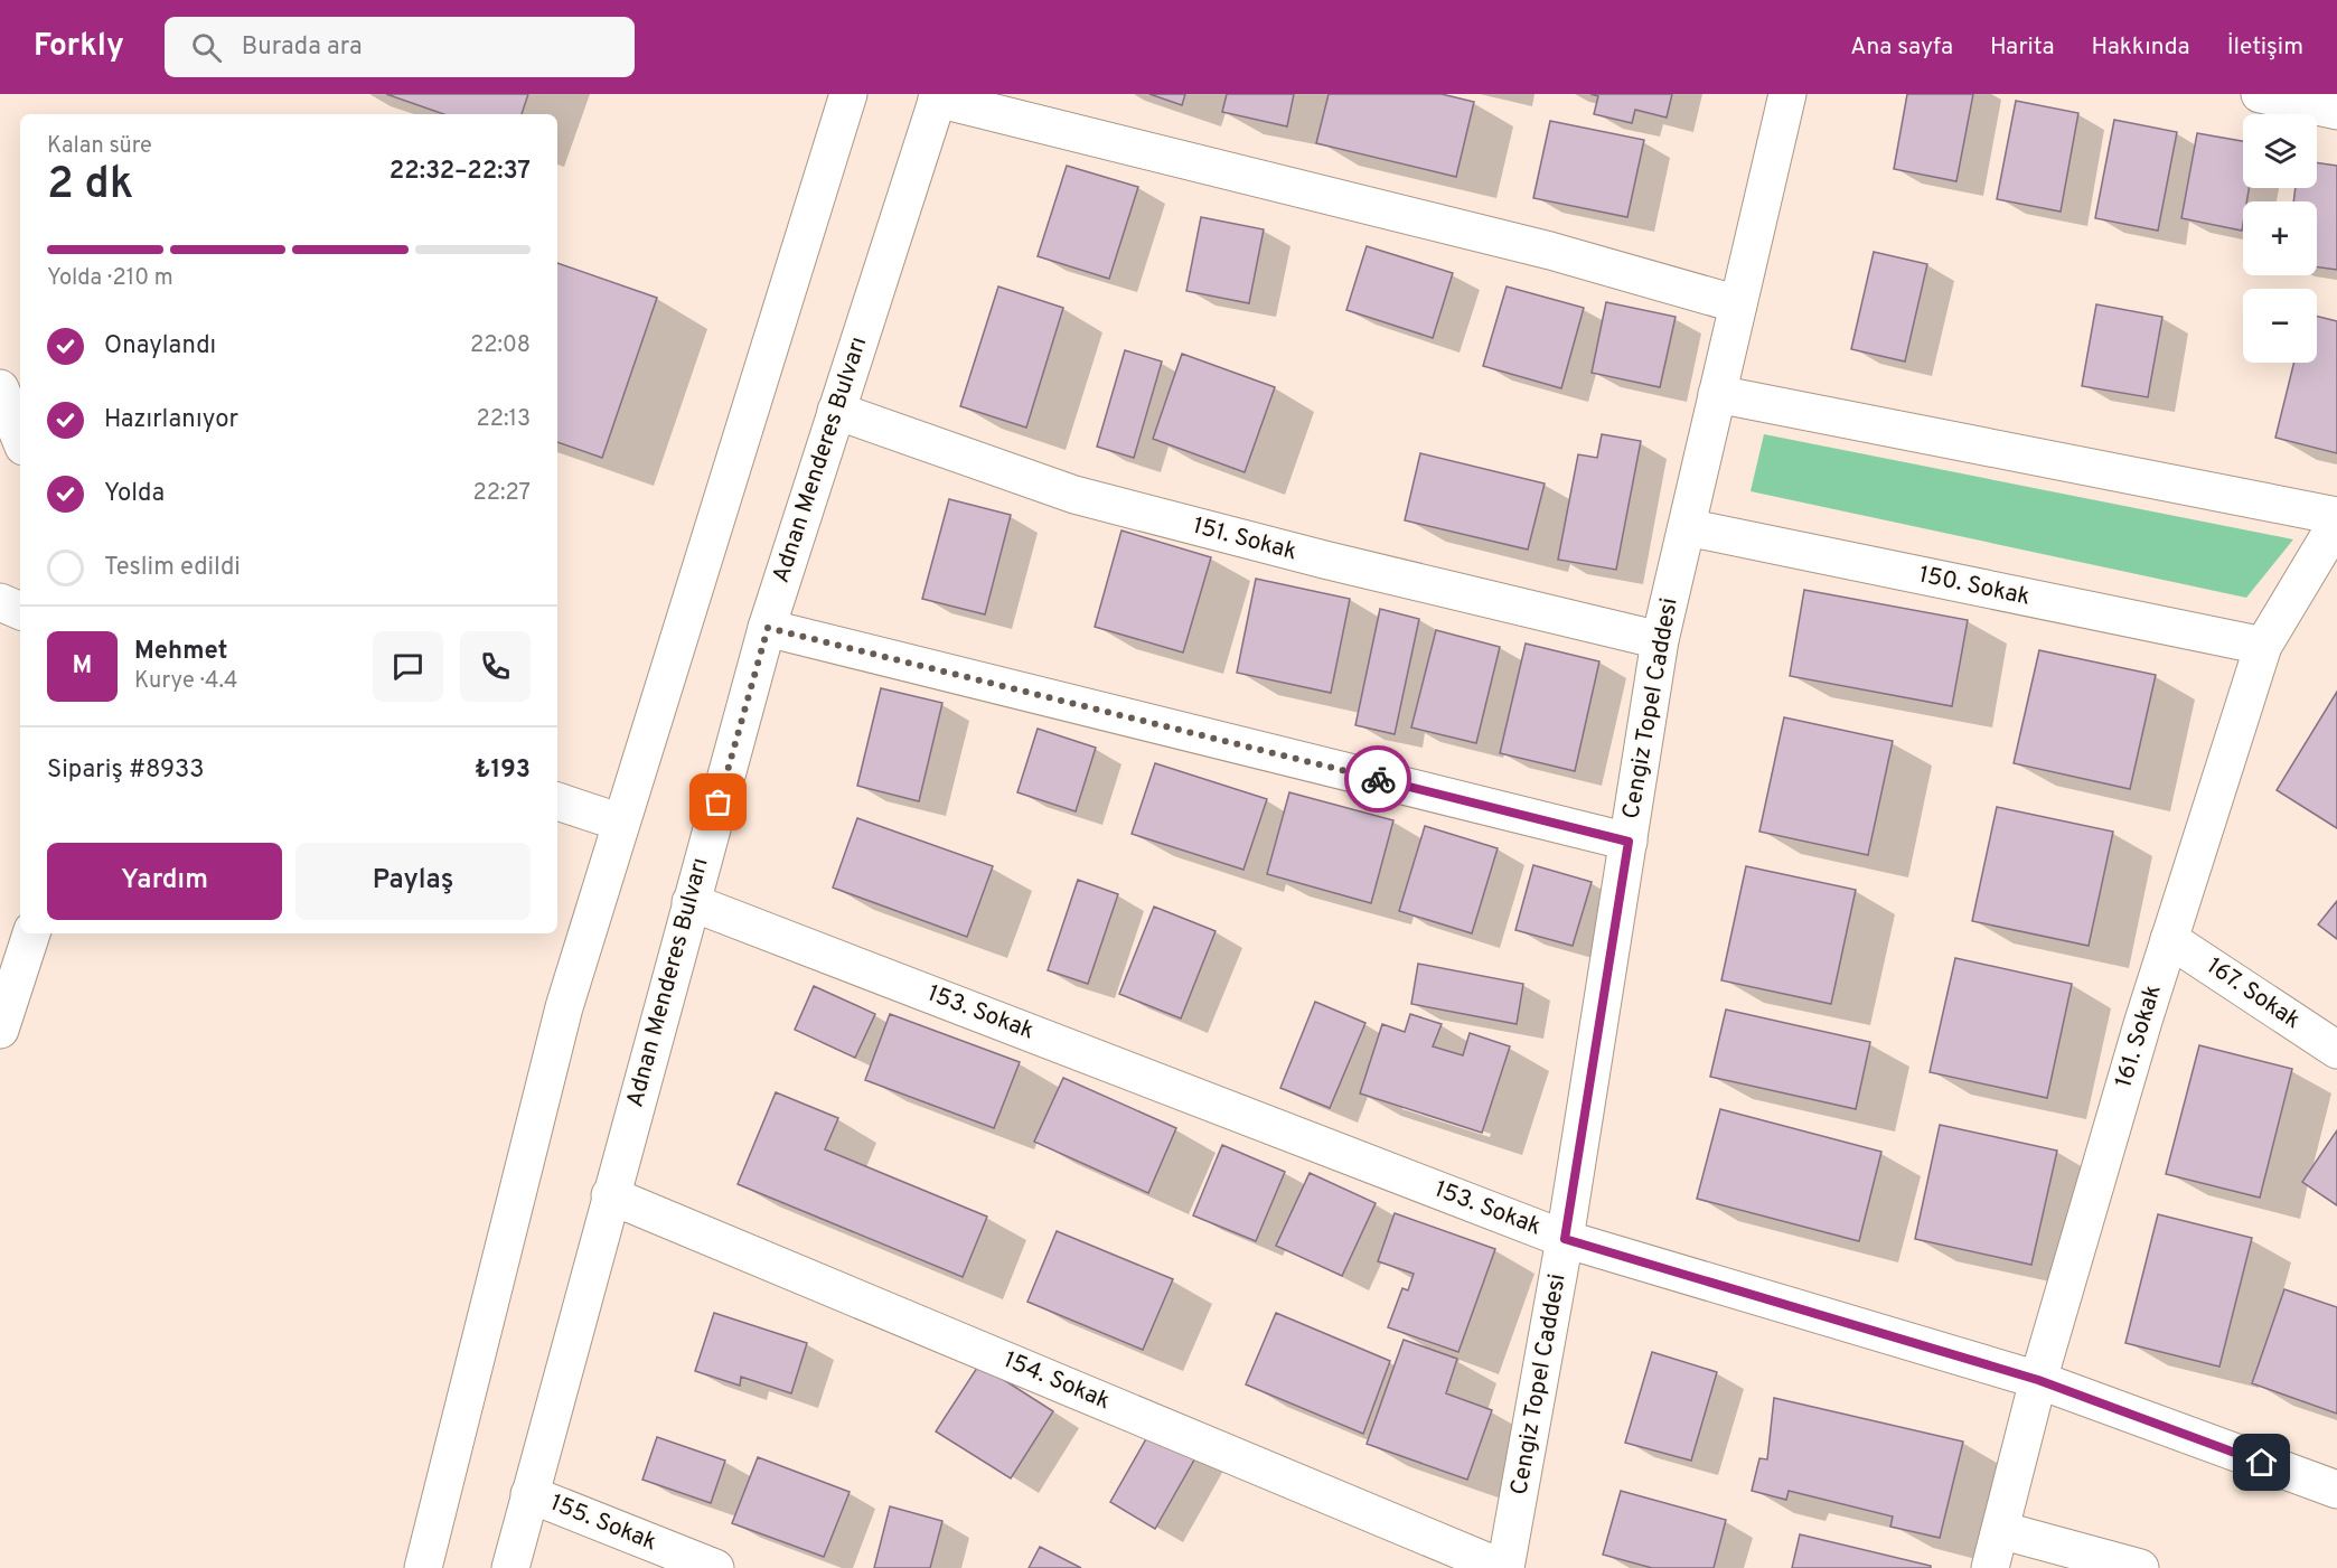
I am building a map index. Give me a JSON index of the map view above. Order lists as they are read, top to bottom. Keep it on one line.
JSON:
{"streets":{"street":["Adnan Menderes Bulvarı","151. Sokak","150. Sokak","Cengiz Topel Caddesi","167. Sokak","153. Sokak","161. Sokak","154. Sokak","155. Sokak"]},"crossings":[["Adnan Menderes Bulvarı","151. Sokak"],["Adnan Menderes Bulvarı","153. Sokak"],["Adnan Menderes Bulvarı","154. Sokak"],["Adnan Menderes Bulvarı","155. Sokak"],["151. Sokak","Cengiz Topel Caddesi"],["150. Sokak","Cengiz Topel Caddesi"],["150. Sokak","161. Sokak"],["Cengiz Topel Caddesi","153. Sokak"],["Cengiz Topel Caddesi","154. Sokak"],["167. Sokak","161. Sokak"],["153. Sokak","161. Sokak"]],"page":{"header":"Forkly","search":"Burada ara","nav":["Ana sayfa","Harita","Hakkında","İletişim"],"map_buttons":["+","−"],"heading":["2 dk","Kalan süre","22:32–22:37"],"panel":["Mehmet","Kurye · 4.4","Sipariş #8933","₺193"],"bar":"Yolda · 210 m","list":[["Onaylandı","22:08"],["Hazırlanıyor","22:13"],["Yolda","22:27"],"Teslim edildi"],"round":"M","buttons":["Yardım","Paylaş"]}}
